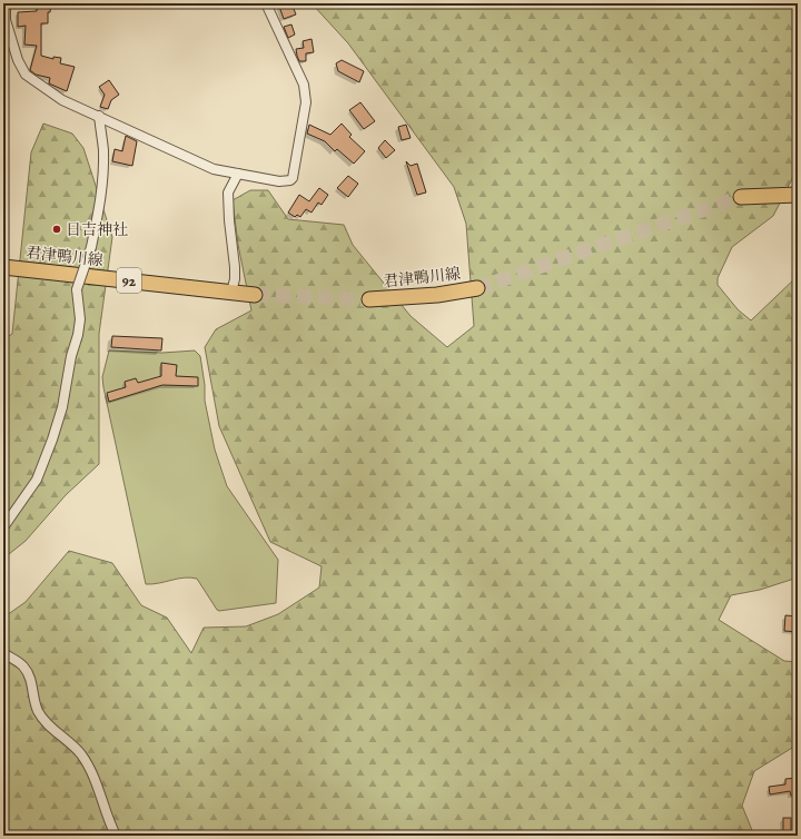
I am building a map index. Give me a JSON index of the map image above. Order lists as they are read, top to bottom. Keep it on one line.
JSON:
{"streets":{"main road":["君津鴨川線","92"]},"places":["日吉神社"]}
